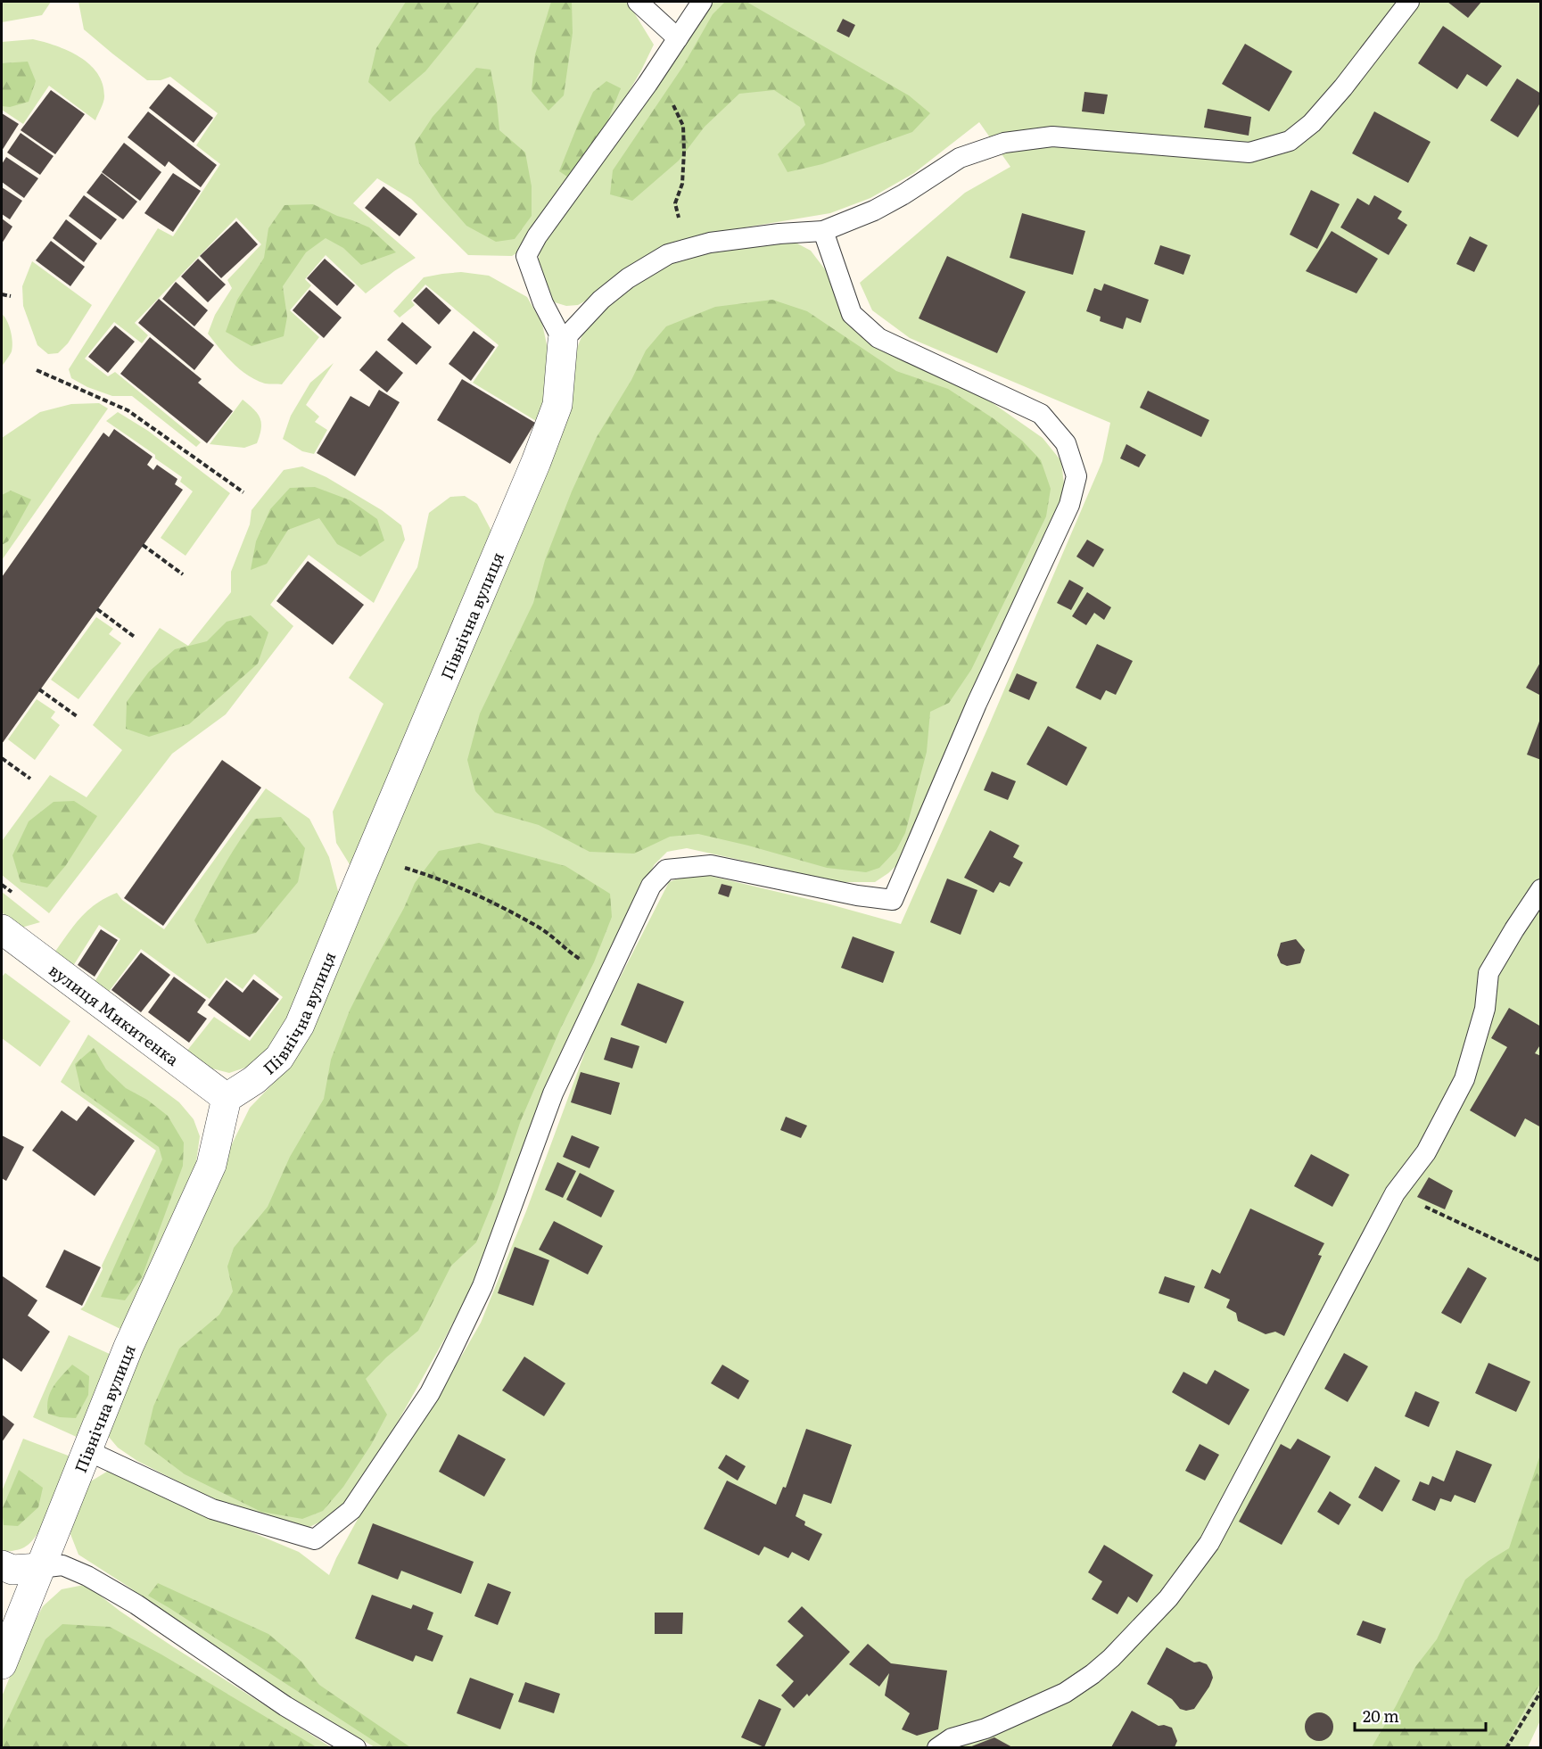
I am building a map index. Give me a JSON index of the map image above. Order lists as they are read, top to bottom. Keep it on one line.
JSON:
{"streets":{"street":["Північна вулиця","вулиця Микитенка"]},"crossings":[["Північна вулиця","вулиця Микитенка"]],"scale_bar":"20 m"}
